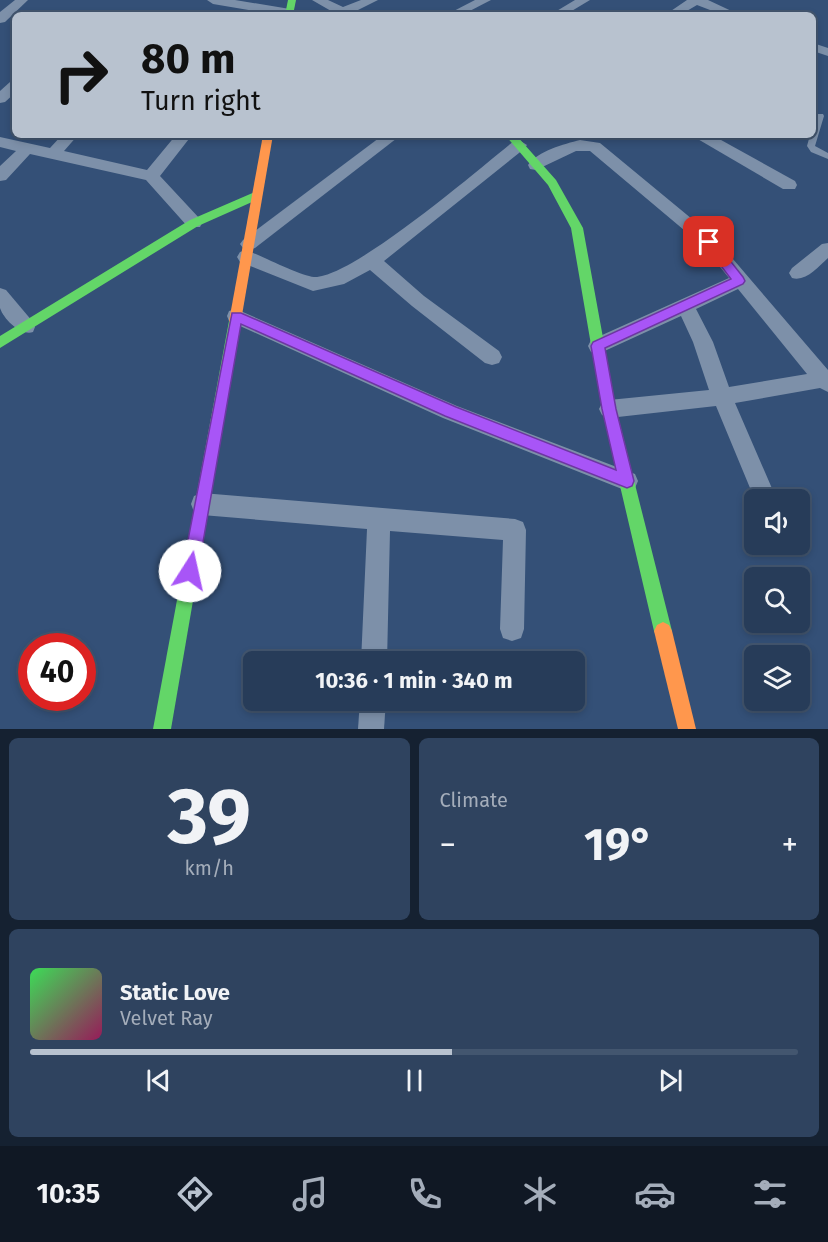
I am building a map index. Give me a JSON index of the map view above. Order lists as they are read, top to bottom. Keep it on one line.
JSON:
{"page":{"turn":["80 m","Turn right"],"limit":"40","trip":"10:36 · 1 min · 340 m","tile":[["39","km/h"],"Climate"],"heat":["−","19°","+"],"song":["Static Love","Velvet Ray"],"tabs":"10:35"}}
